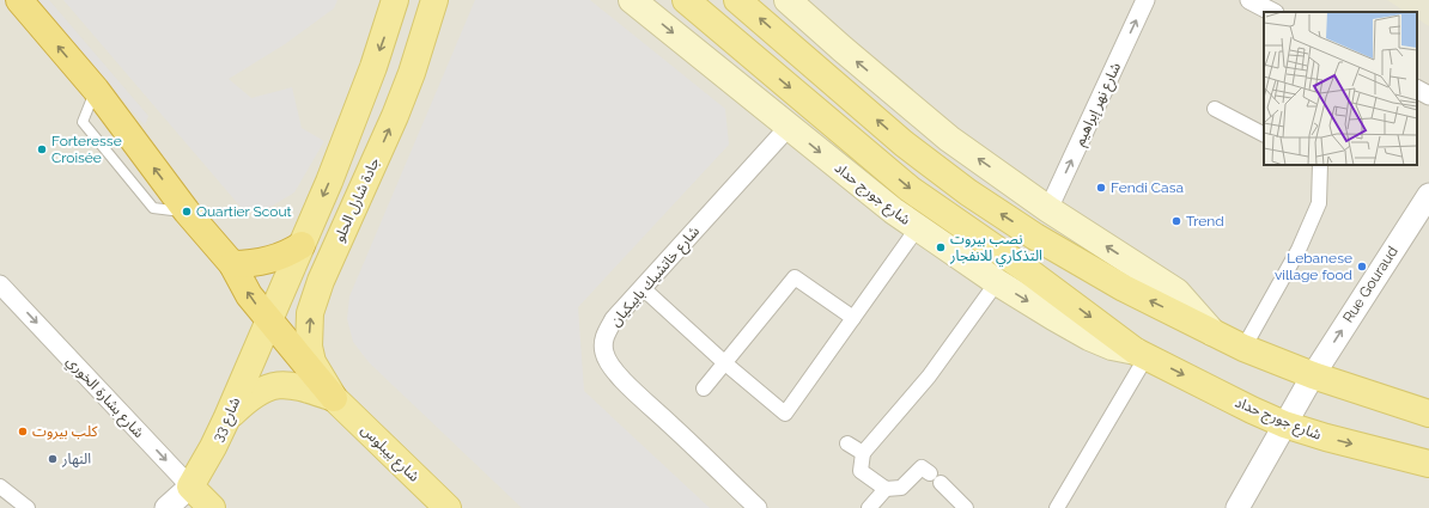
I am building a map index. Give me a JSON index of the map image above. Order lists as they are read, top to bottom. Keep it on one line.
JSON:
{"streets":{"main road":["شارع جورج حداد","جادة شارل الحلو","شارع بشارة الخوري","شارع 33","شارع بيبلوس"],"street":["شارع نهر إبراهيم","شارع خاتشيك بابيكيان","Rue Gouraud"]},"crossings":[["شارع جورج حداد","شارع خاتشيك بابيكيان"],["شارع جورج حداد","Rue Gouraud"],["جادة شارل الحلو","شارع بيبلوس"],["شارع بشارة الخوري","شارع 33"]],"one_way":["شارع نهر إبراهيم","شارع بشارة الخوري"],"places":["Forteresse Croisée","Fendi Casa","Quartier Scout","Trend","نصب بيروت التذكاري للانفجار","Lebanese village food","كلب بيروت","النهار"]}
